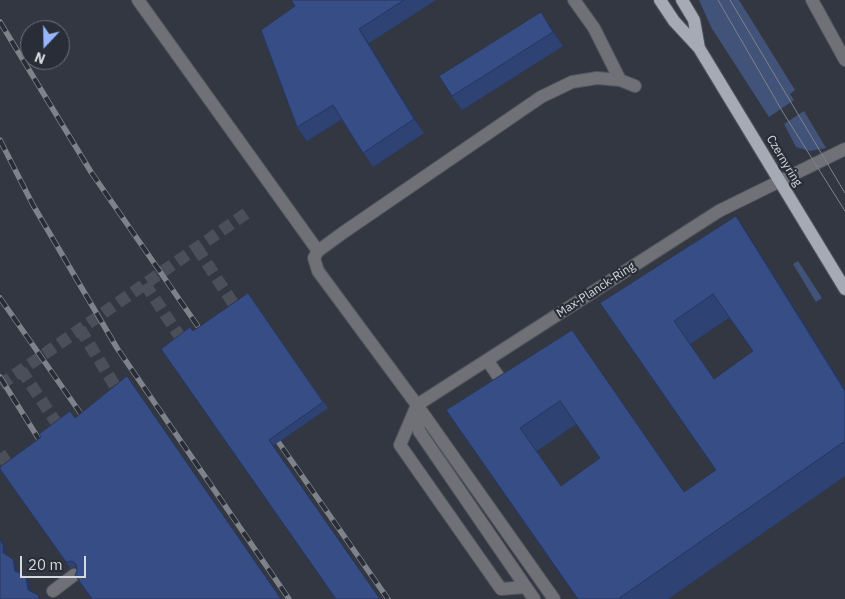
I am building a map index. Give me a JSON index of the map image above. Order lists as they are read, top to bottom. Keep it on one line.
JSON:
{"streets":{"main road":["Czernyring"],"street":["Max-Planck-Ring"]},"crossings":[["Czernyring","Max-Planck-Ring"]],"scale_bar":"20 m","north":"bottom"}
